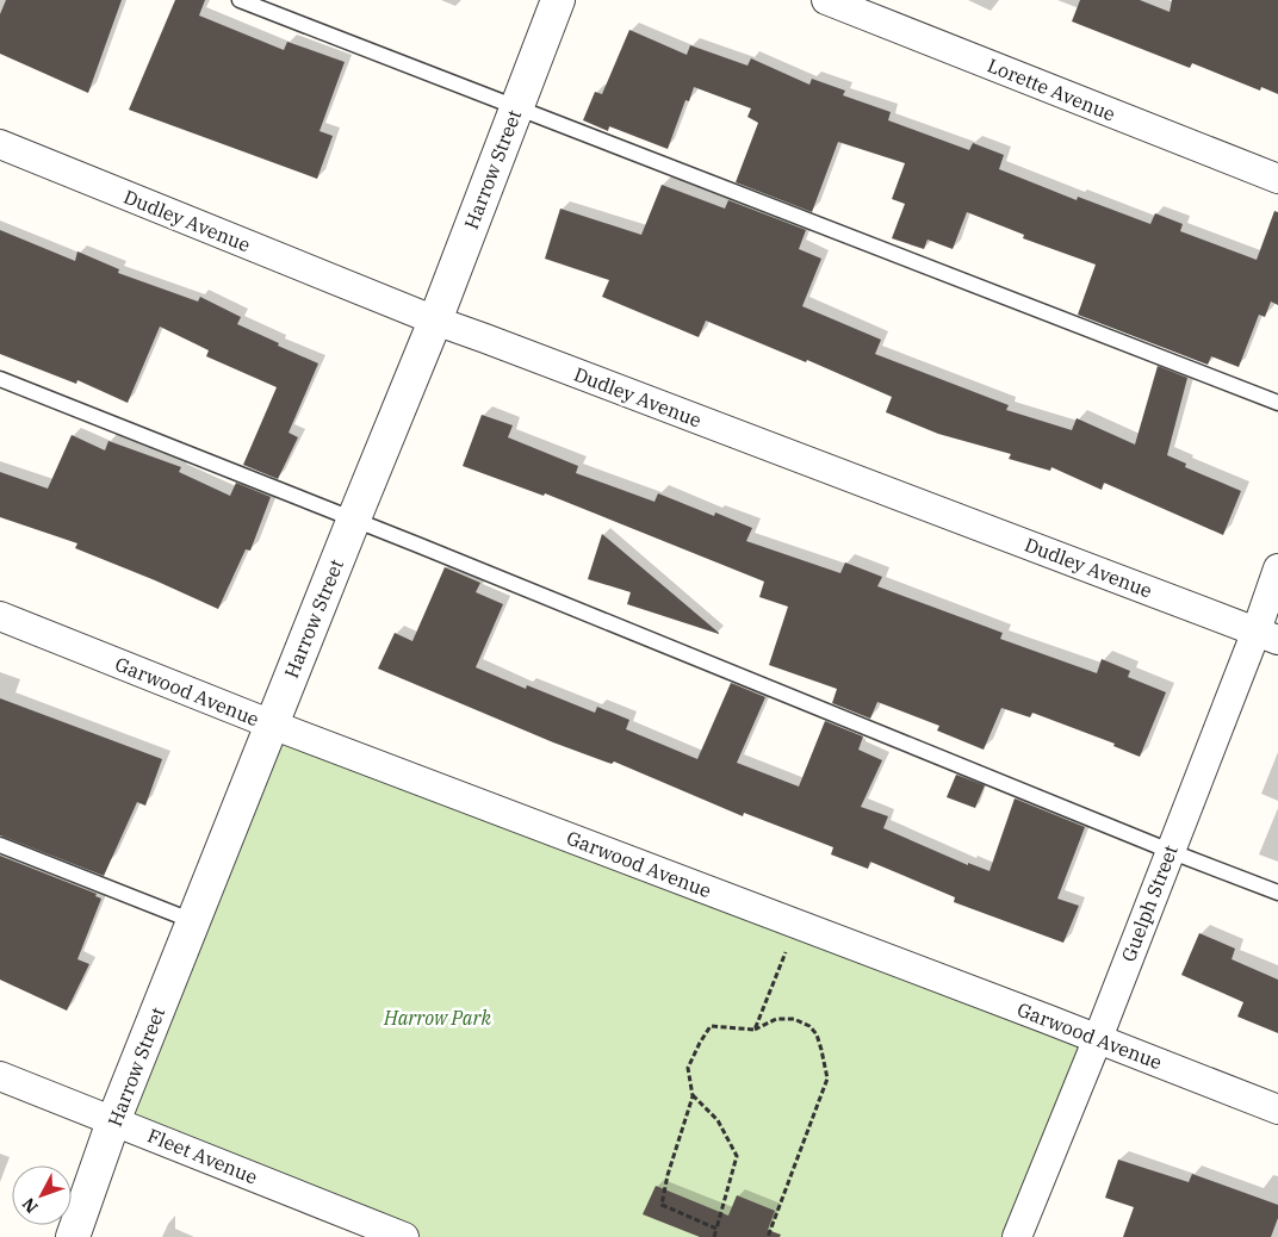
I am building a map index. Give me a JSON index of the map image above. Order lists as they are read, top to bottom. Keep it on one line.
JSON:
{"streets":{"street":["Lorette Avenue","Harrow Street","Dudley Avenue","Garwood Avenue","Guelph Street","Fleet Avenue"]},"crossings":[["Harrow Street","Dudley Avenue"],["Harrow Street","Garwood Avenue"],["Harrow Street","Fleet Avenue"],["Dudley Avenue","Guelph Street"],["Garwood Avenue","Guelph Street"]],"parks":["Harrow Park"],"north":"bottom left"}
